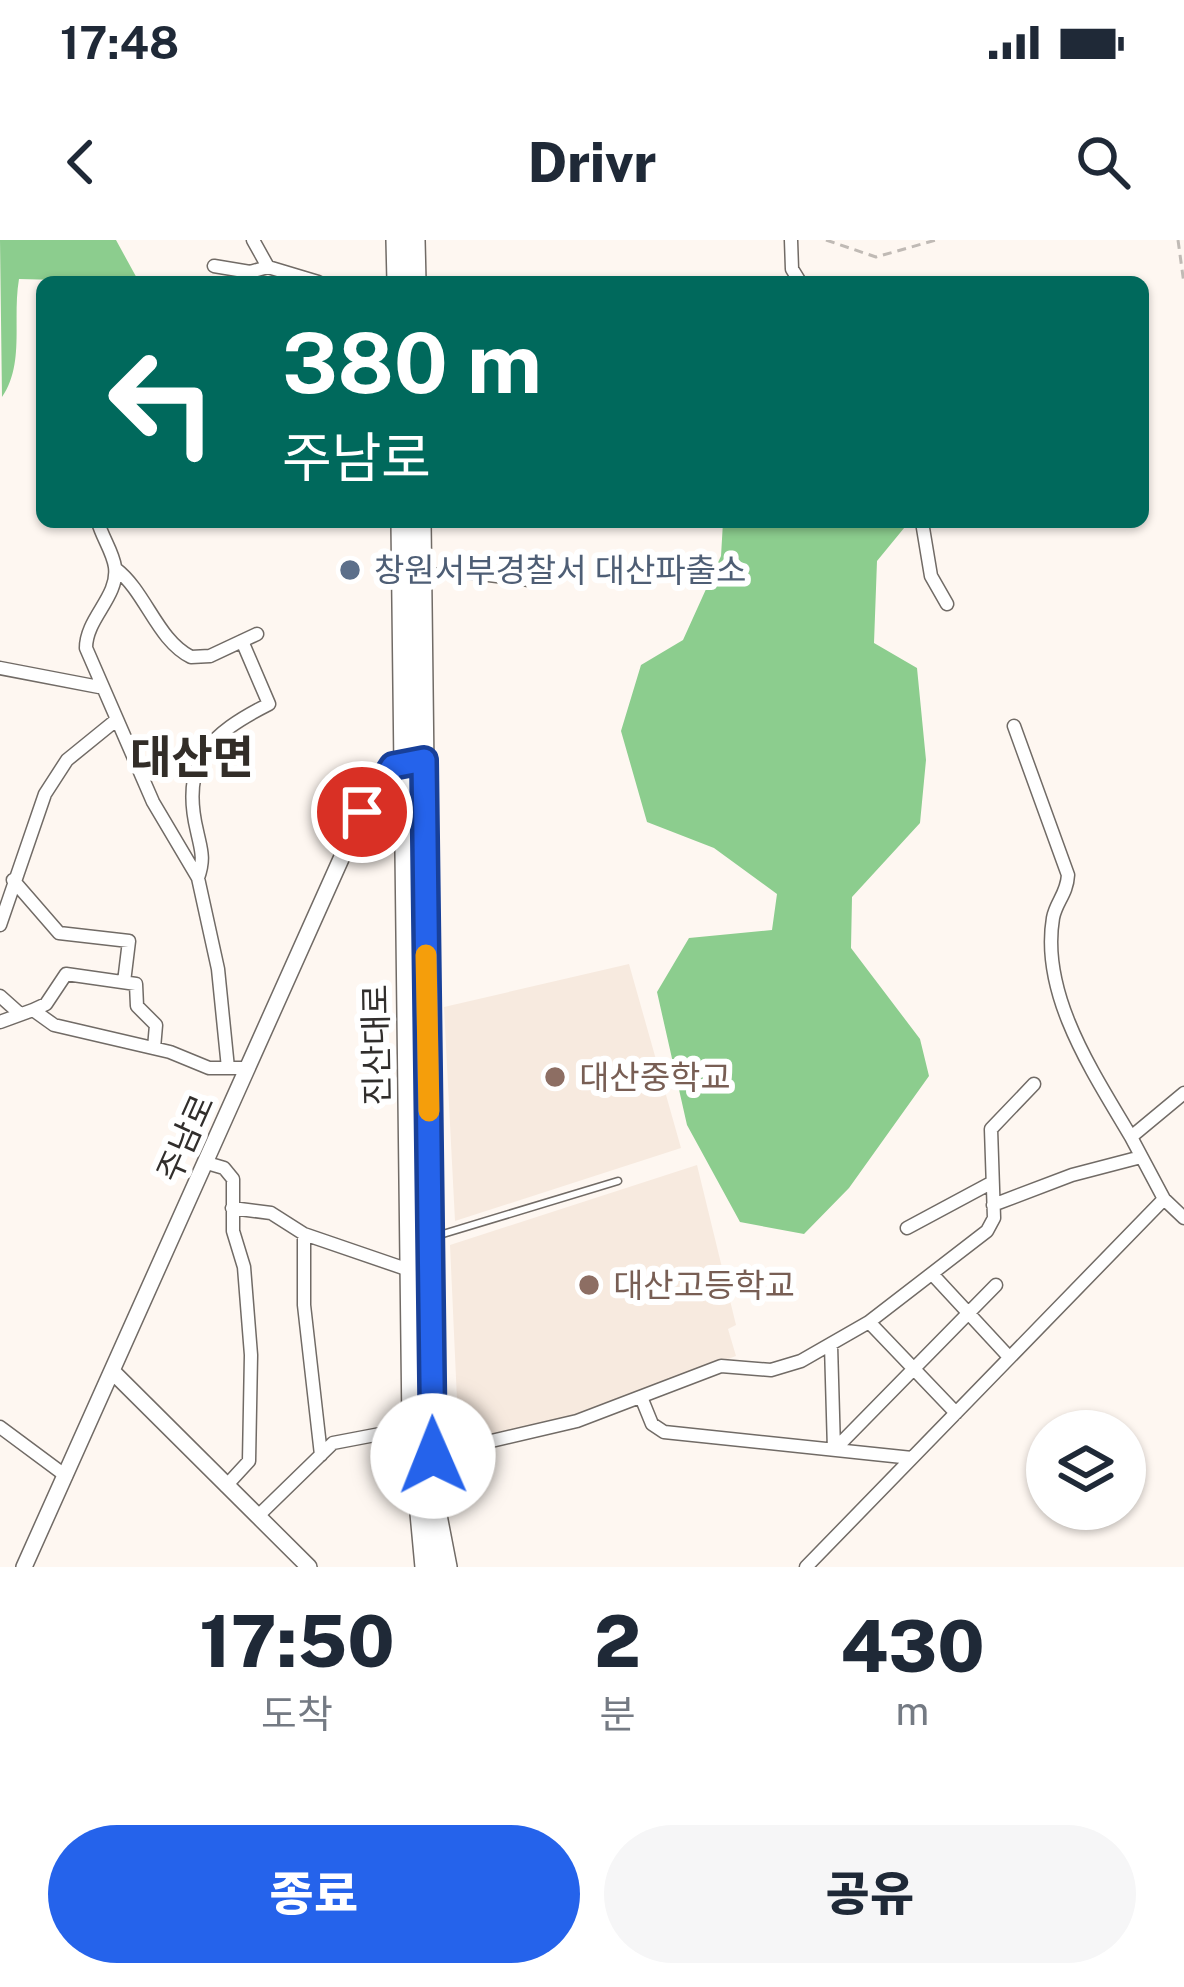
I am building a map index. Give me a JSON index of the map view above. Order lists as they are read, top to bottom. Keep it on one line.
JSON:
{"streets":{"main road":["진산대로"],"street":["주남로"]},"crossings":[["진산대로","주남로"]],"districts":["대산면"],"places":["창원서부경찰서 대산파출소","대산중학교","대산고등학교"],"page":{"status":"17:48","header":"Drivr","turn":["380 m","주남로"],"eta":["17:50","도착","2","분","430","m"],"buttons":["종료","공유"]}}
